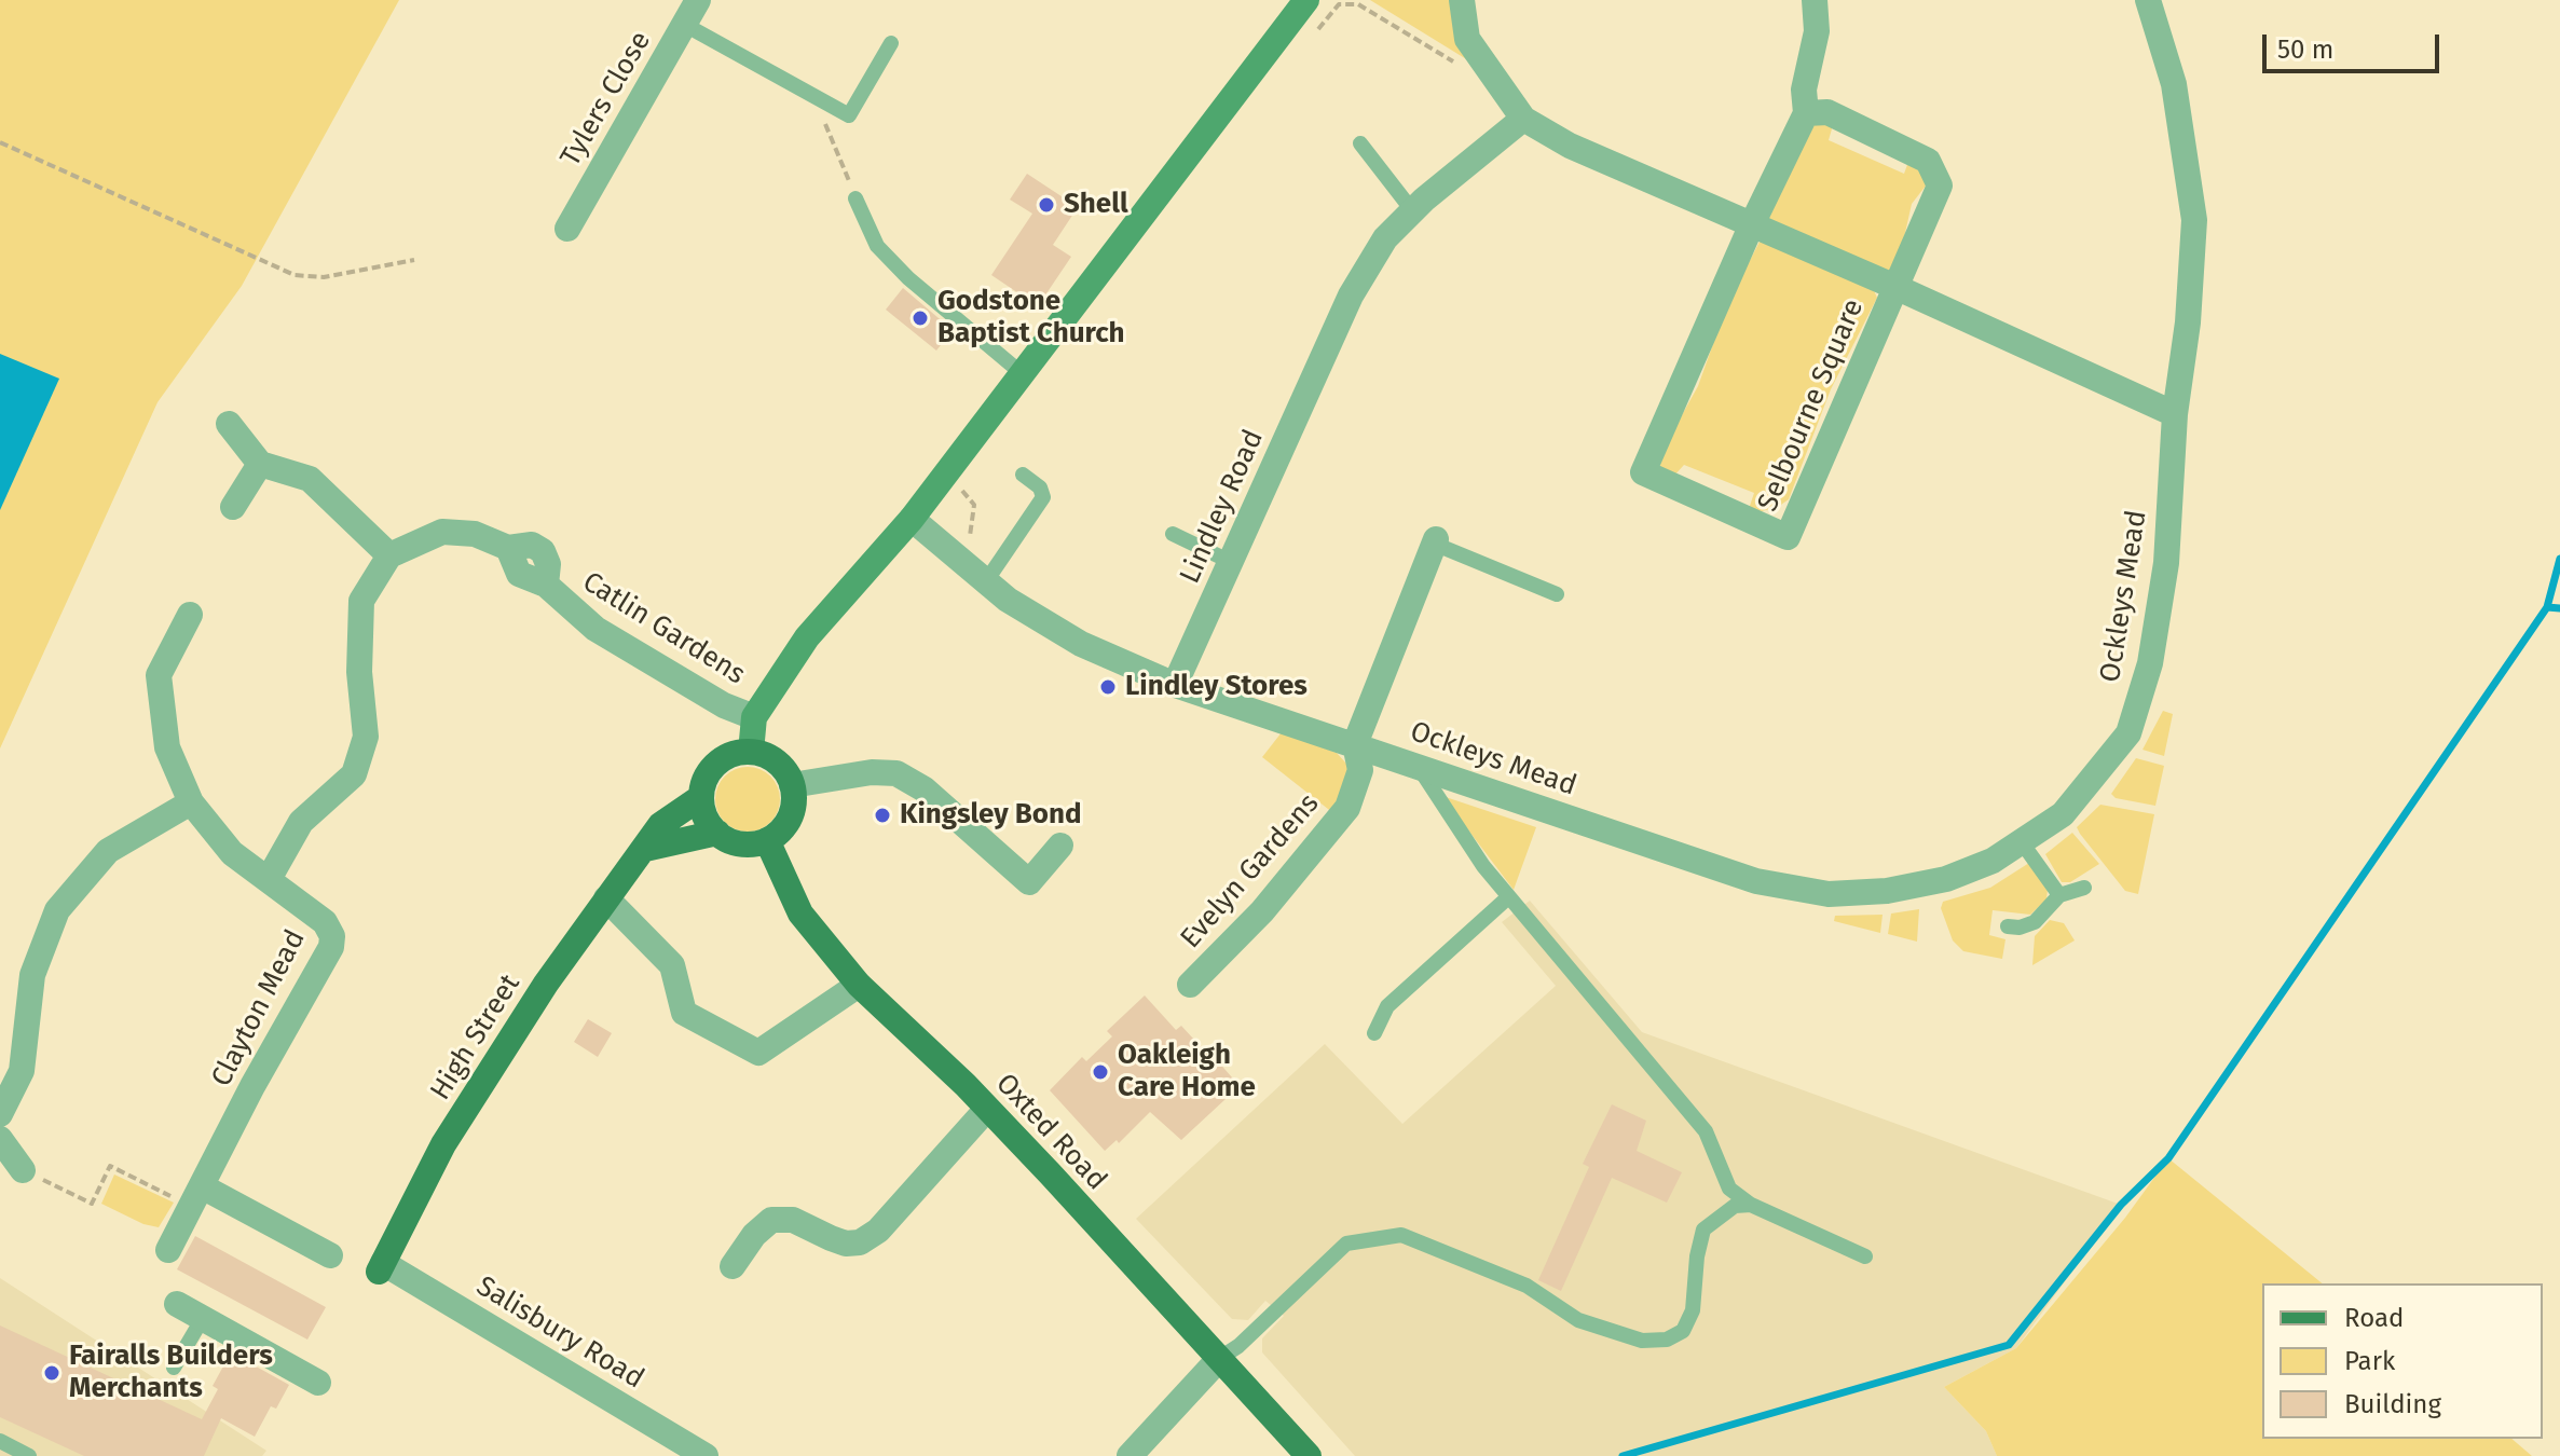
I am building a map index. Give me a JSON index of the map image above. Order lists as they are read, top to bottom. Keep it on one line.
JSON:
{"streets":{"main road":["High Street","Oxted Road"],"street":["Tylers Close","Selbourne Square","Lindley Road","Ockleys Mead","Catlin Gardens","Evelyn Gardens","Clayton Mead","Salisbury Road"]},"crossings":[["Selbourne Square","Lindley Road"],["Selbourne Square","Ockleys Mead"],["Lindley Road","Ockleys Mead"],["Ockleys Mead","Evelyn Gardens"],["High Street","Oxted Road"],["High Street","Salisbury Road"]],"places":["Shell","Godstone Baptist Church","Lindley Stores","Kingsley Bond","Oakleigh Care Home","Fairalls Builders Merchants"],"legend":["Road","Park","Building"],"scale_bar":"50 m"}
